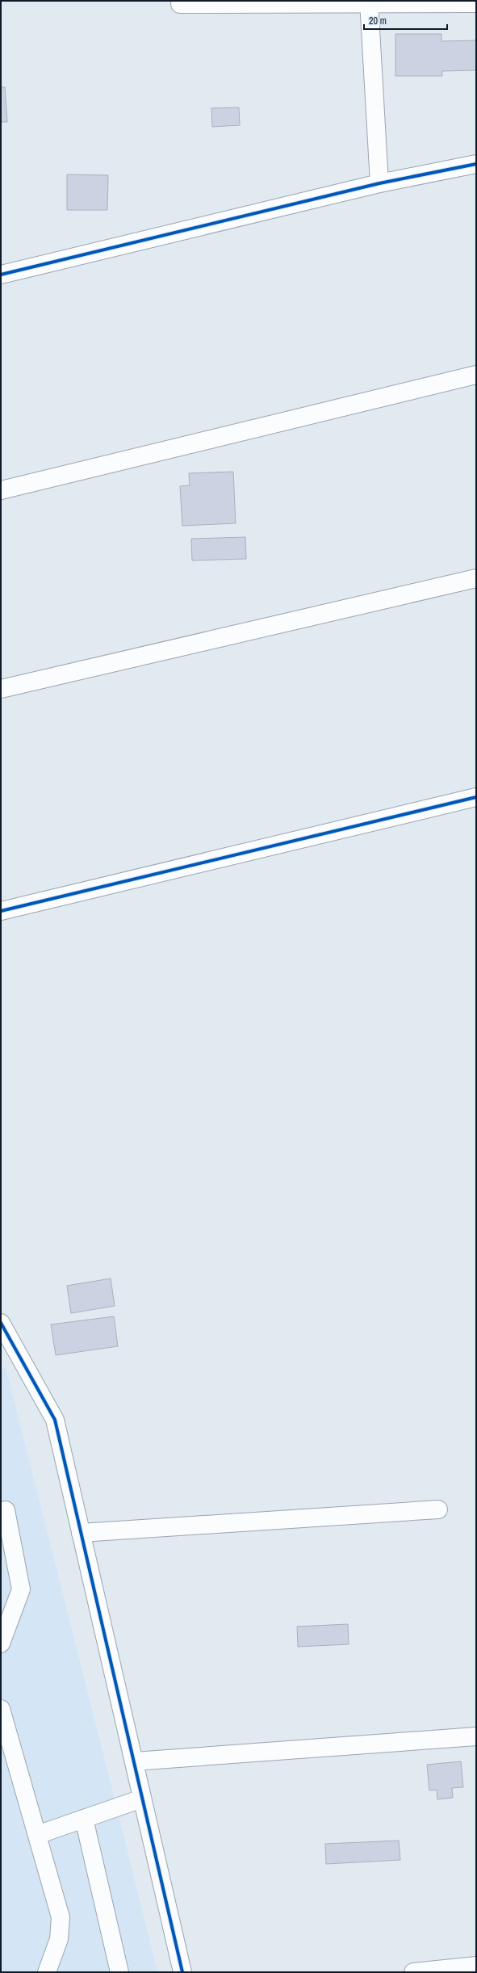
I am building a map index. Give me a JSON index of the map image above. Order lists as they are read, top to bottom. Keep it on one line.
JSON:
{"scale_bar":"20 m"}
